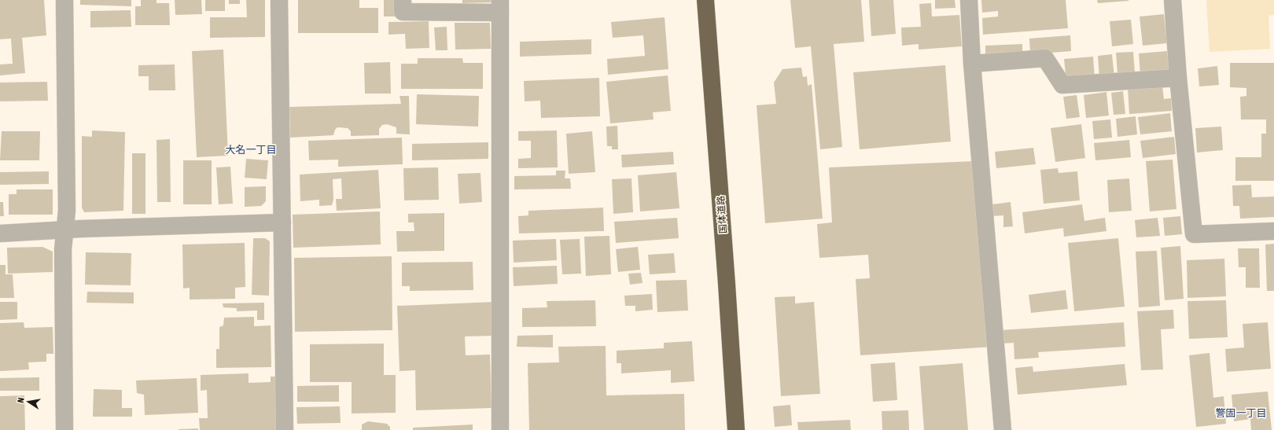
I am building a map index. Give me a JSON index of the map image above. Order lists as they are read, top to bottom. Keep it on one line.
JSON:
{"streets":{"highway":["国体道路"]},"districts":["大名一丁目","警固一丁目"],"north":"left"}
